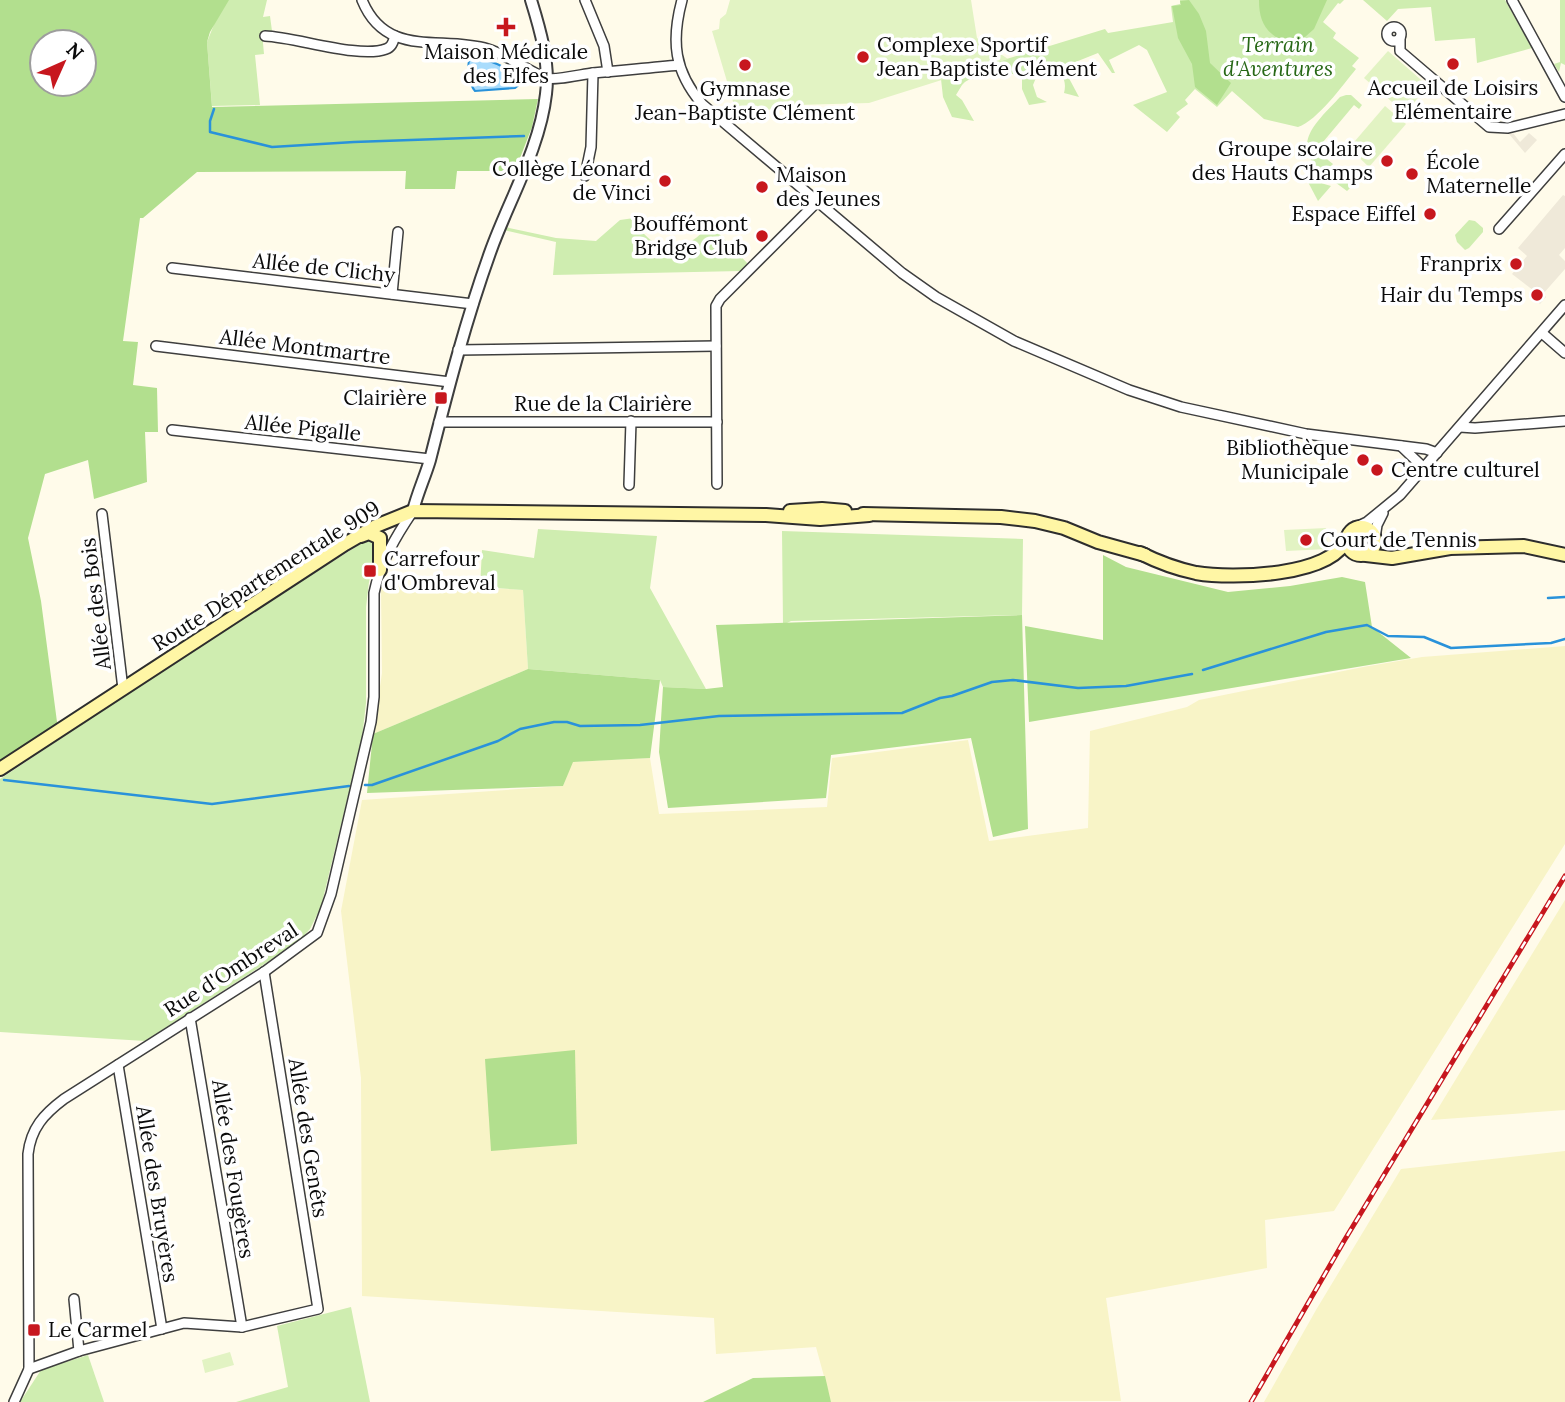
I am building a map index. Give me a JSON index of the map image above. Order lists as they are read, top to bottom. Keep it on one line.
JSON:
{"streets":{"main road":["Route Départementale 909"],"street":["Allée de Clichy","Allée Montmartre","Rue de la Clairière","Allée Pigalle","Allée des Bois","Rue d'Ombreval","Allée des Genêts","Allée des Fougères","Allée des Bruyères"]},"crossings":[["Route Départementale 909","Allée des Bois"],["Route Départementale 909","Rue d'Ombreval"],["Rue d'Ombreval","Allée des Genêts"],["Rue d'Ombreval","Allée des Fougères"],["Rue d'Ombreval","Allée des Bruyères"],["Allée des Genêts","Allée des Fougères"]],"parks":["Terrain d'Aventures"],"places":{"health":["Maison Médicale des Elfes"],"other":["Complexe Sportif Jean-Baptiste Clément","Accueil de Loisirs Elémentaire","Gymnase Jean-Baptiste Clément","Groupe scolaire des Hauts Champs","École Maternelle","Collège Léonard de Vinci","Maison des Jeunes","Espace Eiffel","Bouffémont Bridge Club","Franprix","Hair du Temps","Bibliothèque Municipale","Centre culturel","Court de Tennis"],"transit":["Clairière","Carrefour d'Ombreval","Le Carmel"]},"north":"top right"}
